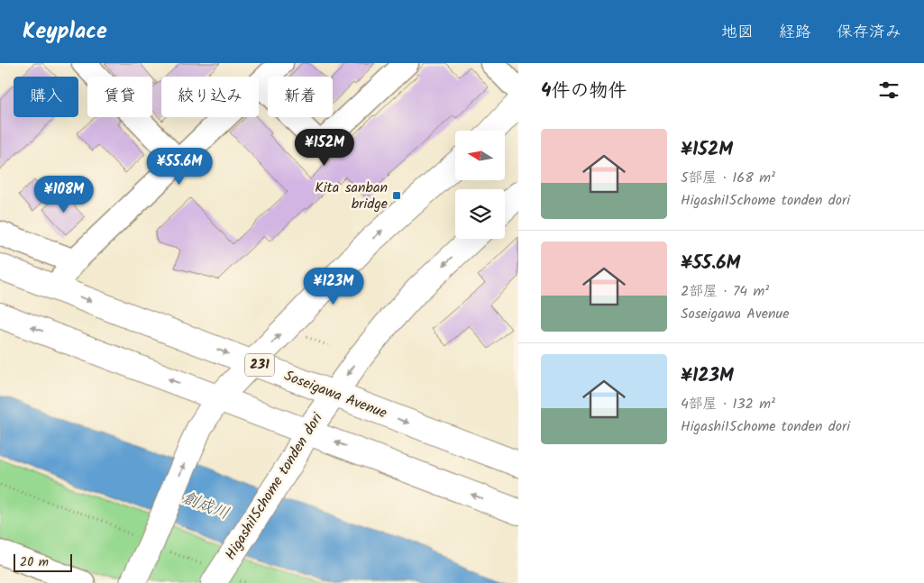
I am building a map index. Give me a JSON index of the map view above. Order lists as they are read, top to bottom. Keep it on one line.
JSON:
{"streets":{"main road":["231","Soseigawa Avenue","Higashi15chome tonden dori"]},"crossings":[["Soseigawa Avenue","Higashi15chome tonden dori"]],"water":["創成川"],"places":{"transit":["Kita sanban bridge"]},"scale_bar":"20 m","north":"left","page":{"header":"Keyplace","nav":["地図","経路","保存済み"],"heading":"4件の物件","chip":["購入","賃貸","絞り込み","新着"],"list":[{"name":"¥152M","note":"5部屋 · 168 m² · Higashi15chome tonden dori"},{"name":"¥55.6M","note":"2部屋 · 74 m² · Soseigawa Avenue"},{"name":"¥123M","note":"4部屋 · 132 m² · Higashi15chome tonden dori"}],"price":["¥152M","¥55.6M","¥108M","¥123M"],"scale":"20 m"}}
